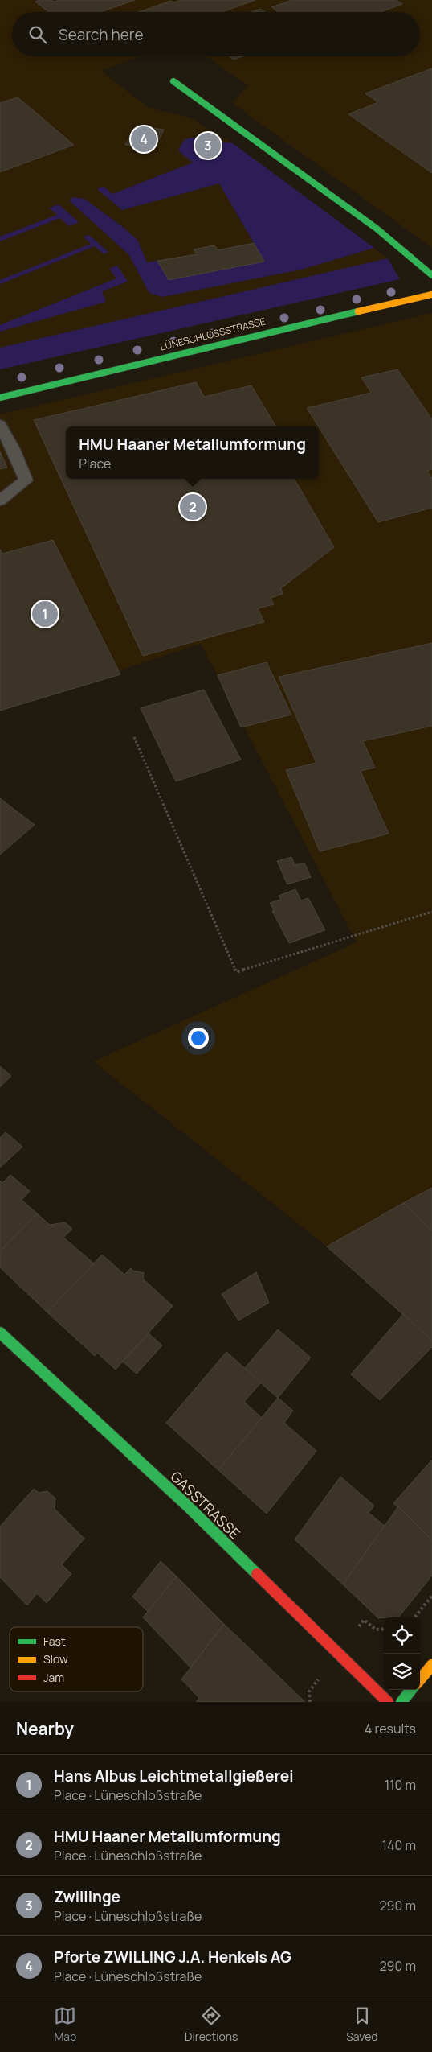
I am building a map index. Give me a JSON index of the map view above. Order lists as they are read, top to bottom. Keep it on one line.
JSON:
{"streets":{"street":["LÜNESCHLOSSSTRASSE","GASSTRASSE"]},"legend":["Fast","Slow","Jam"],"page":{"search":"Search here","pins":["4","3","2","1"],"popup":["HMU Haaner Metallumformung","Place"],"heading":["Nearby","4 results"],"list":[{"mark":"1","name":"Hans Albus Leichtmetallgießerei","note":"Place · Lüneschloßstraße","value":"110 m"},{"mark":"2","name":"HMU Haaner Metallumformung","note":"Place · Lüneschloßstraße","value":"140 m"},{"mark":"3","name":"Zwillinge","note":"Place · Lüneschloßstraße","value":"290 m"},{"mark":"4","name":"Pforte ZWILLING J.A. Henkels AG","note":"Place · Lüneschloßstraße","value":"290 m"}],"nav":["Map","Directions","Saved"]}}
